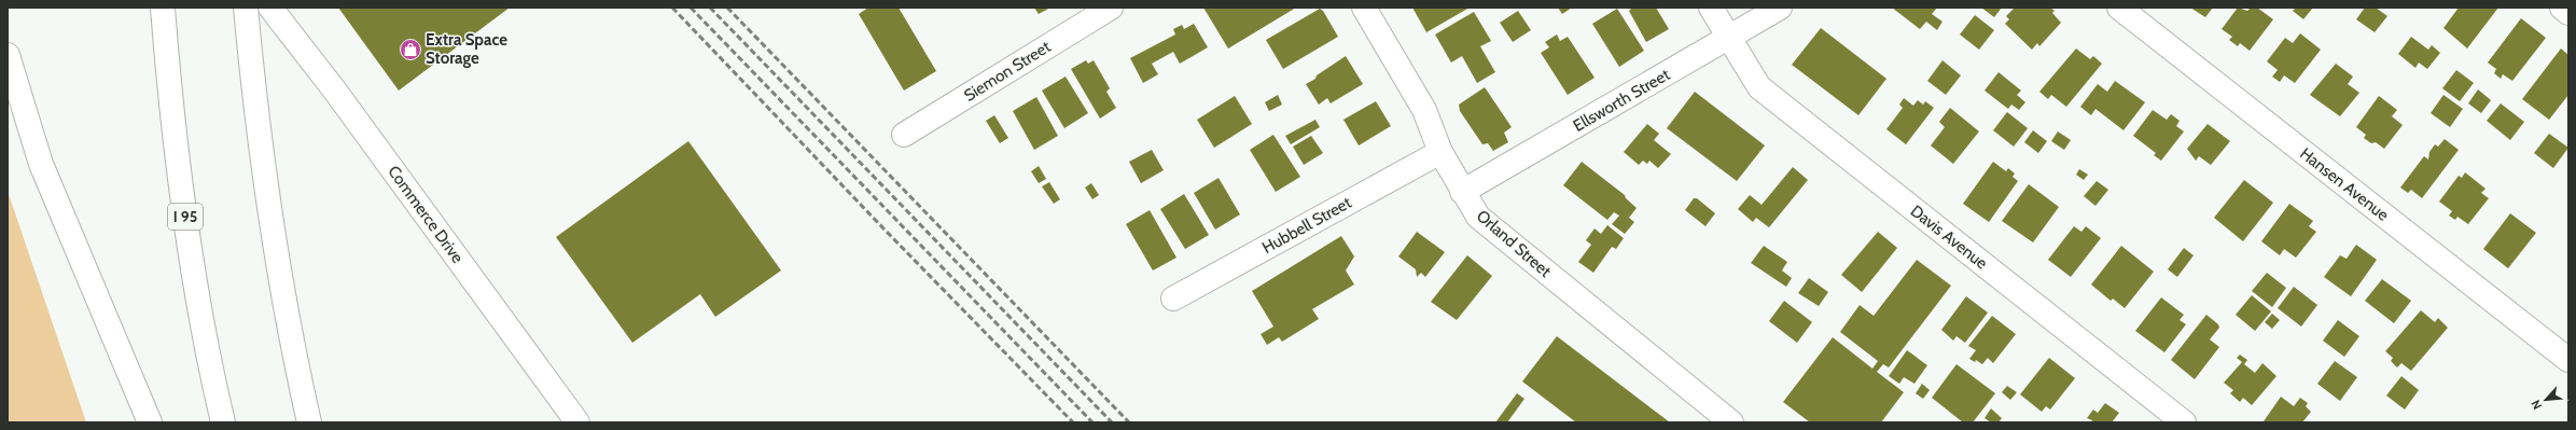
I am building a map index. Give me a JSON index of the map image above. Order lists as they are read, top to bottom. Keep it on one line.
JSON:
{"streets":{"main road":["Siemon Street","Ellsworth Street","Hansen Avenue","Commerce Drive","I 95","Hubbell Street","Davis Avenue","Orland Street"]},"crossings":[["Ellsworth Street","Davis Avenue"],["Ellsworth Street","Orland Street"],["Hubbell Street","Orland Street"]],"places":{"shop":["Extra Space Storage"]},"north":"bottom left"}
